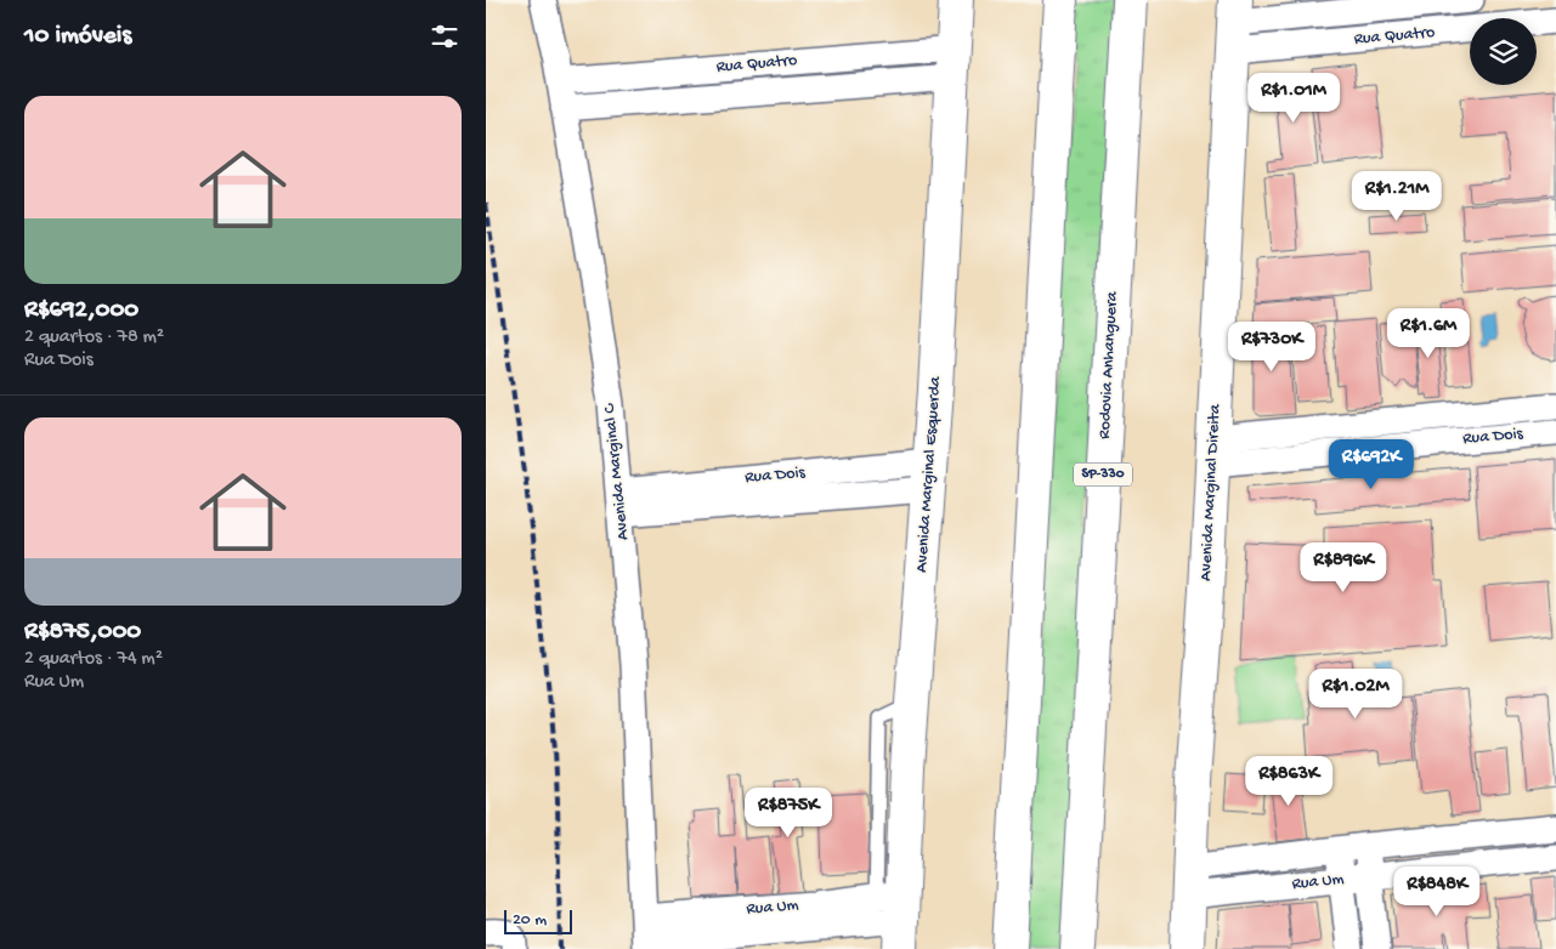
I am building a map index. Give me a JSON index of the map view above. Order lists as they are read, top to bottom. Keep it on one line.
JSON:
{"streets":{"main road":["Rodovia Anhanguera","Avenida Marginal Esquerda","SP-330","Avenida Marginal Direita"],"street":["Rua Quatro","Rua Dois","Avenida Marginal C","Rua Um"]},"crossings":[["Rua Quatro","Avenida Marginal C"],["Rua Quatro","Avenida Marginal Esquerda"],["Rua Quatro","Avenida Marginal Direita"],["Rua Dois","Avenida Marginal C"],["Rua Dois","Avenida Marginal Esquerda"],["Rua Dois","Avenida Marginal Direita"],["Avenida Marginal C","Rua Um"],["Avenida Marginal Esquerda","Rua Um"],["Avenida Marginal Direita","Rua Um"]],"scale_bar":"20 m","page":{"heading":"10 imóveis","list":[{"name":"R$692,000","note":"2 quartos · 78 m² · Rua Dois"},{"name":"R$875,000","note":"2 quartos · 74 m² · Rua Um"}],"price":["R$1.01M","R$1.21M","R$1.6M","R$730K","R$692K","R$896K","R$1.02M","R$863K","R$875K","R$848K"],"scale":"20 m"}}
